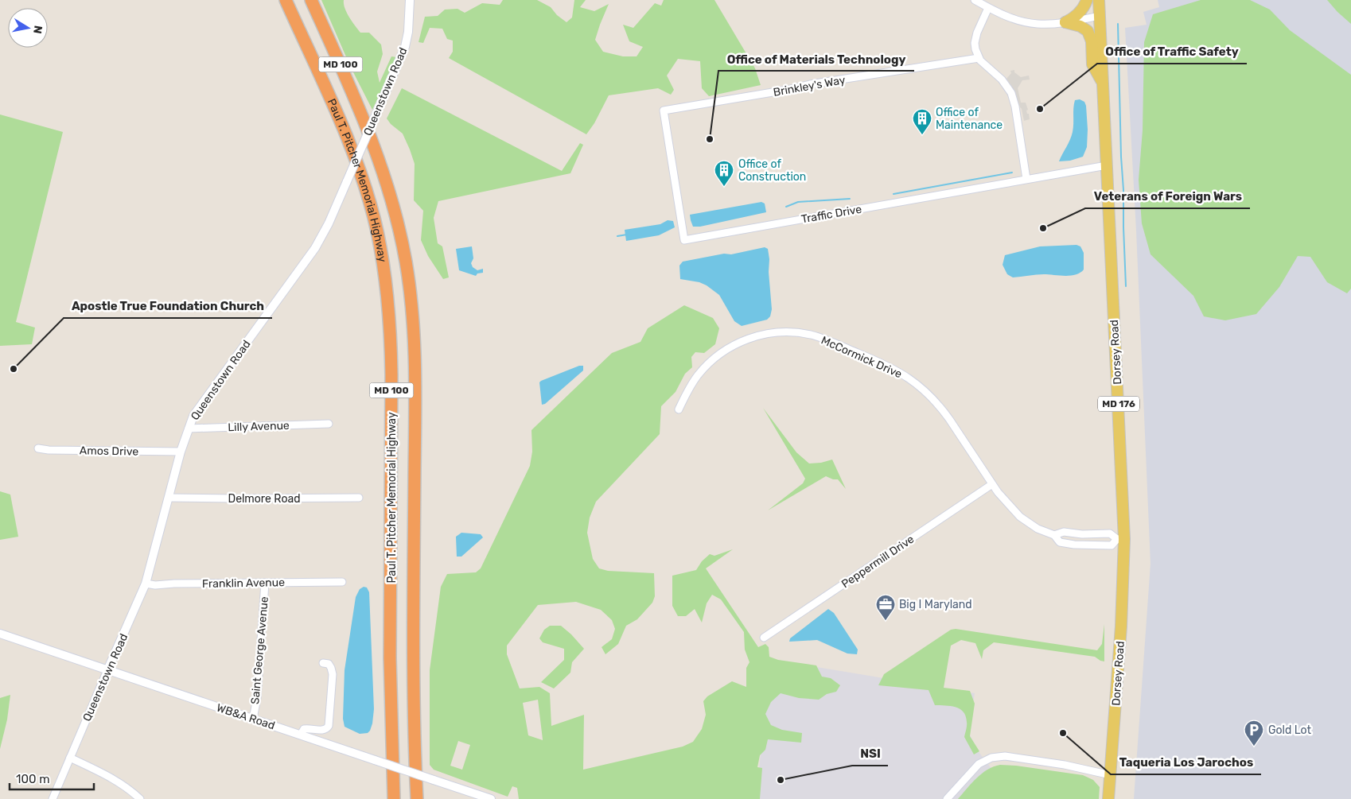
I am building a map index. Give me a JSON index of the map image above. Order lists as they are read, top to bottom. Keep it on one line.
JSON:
{"streets":{"highway":["MD 100","Paul T. Pitcher Memorial Highway"],"main road":["Dorsey Road","MD 176"],"street":["Brinkley's Way","Queenstown Road","Traffic Drive","McCormick Drive","Lilly Avenue","Amos Drive","Delmore Road","Peppermill Drive","Franklin Avenue","Saint George Avenue","WB&A Road"]},"crossings":[["Brinkley's Way","Traffic Drive"],["Queenstown Road","Lilly Avenue"],["Queenstown Road","Amos Drive"],["Queenstown Road","Delmore Road"],["Queenstown Road","Franklin Avenue"],["Queenstown Road","WB&A Road"],["Traffic Drive","Dorsey Road"],["Dorsey Road","McCormick Drive"],["McCormick Drive","Peppermill Drive"],["Franklin Avenue","Saint George Avenue"],["Saint George Avenue","WB&A Road"]],"places":{"other":["Office of Traffic Safety","Office of Materials Technology","Veterans of Foreign Wars","Apostle True Foundation Church","Taqueria Los Jarochos","NSI"],"building":["Office of Maintenance","Office of Construction"],"office":["Big I Maryland"],"parking":["Gold Lot"]},"scale_bar":"100 m","north":"right"}
